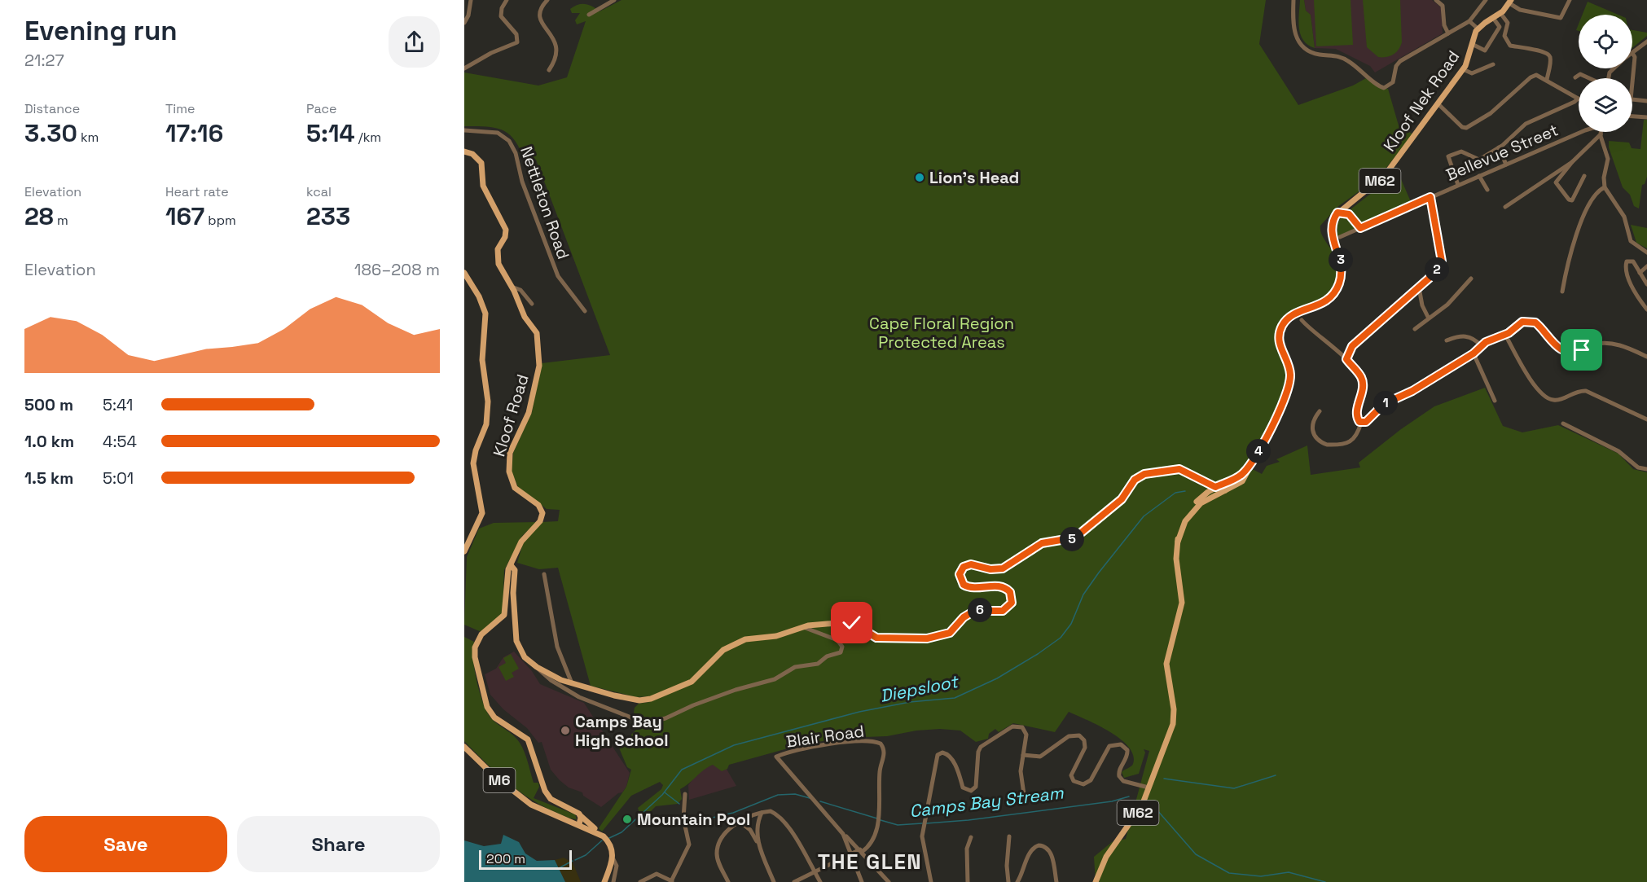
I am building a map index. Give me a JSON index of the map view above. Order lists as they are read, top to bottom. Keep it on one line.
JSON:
{"streets":{"main road":["Kloof Nek Road","M62","Kloof Road","M6"],"street":["Bellevue Street","Nettleton Road","Blair Road"]},"crossings":[["Kloof Nek Road","M62"]],"districts":["THE GLEN"],"water":["Diepsloot","Camps Bay Stream"],"parks":["Cape Floral Region Protected Areas"],"places":["Lion's Head","Camps Bay High School","Mountain Pool"],"scale_bar":"200 m","page":{"heading":["Evening run","21:27"],"stats":[["Distance","3.30 km"],["Time","17:16"],["Pace","5:14 /km"],["Elevation","28 m"],["Heart rate","167 bpm"],["kcal","233"]],"pins":["3","2","1","4","5","6"],"chart":["Elevation","186–208 m"],"list":[{"name":"500 m","note":"5:41"},{"name":"1.0 km","note":"4:54"},{"name":"1.5 km","note":"5:01"}],"buttons":["Save","Share"],"scale":"200 m"}}
